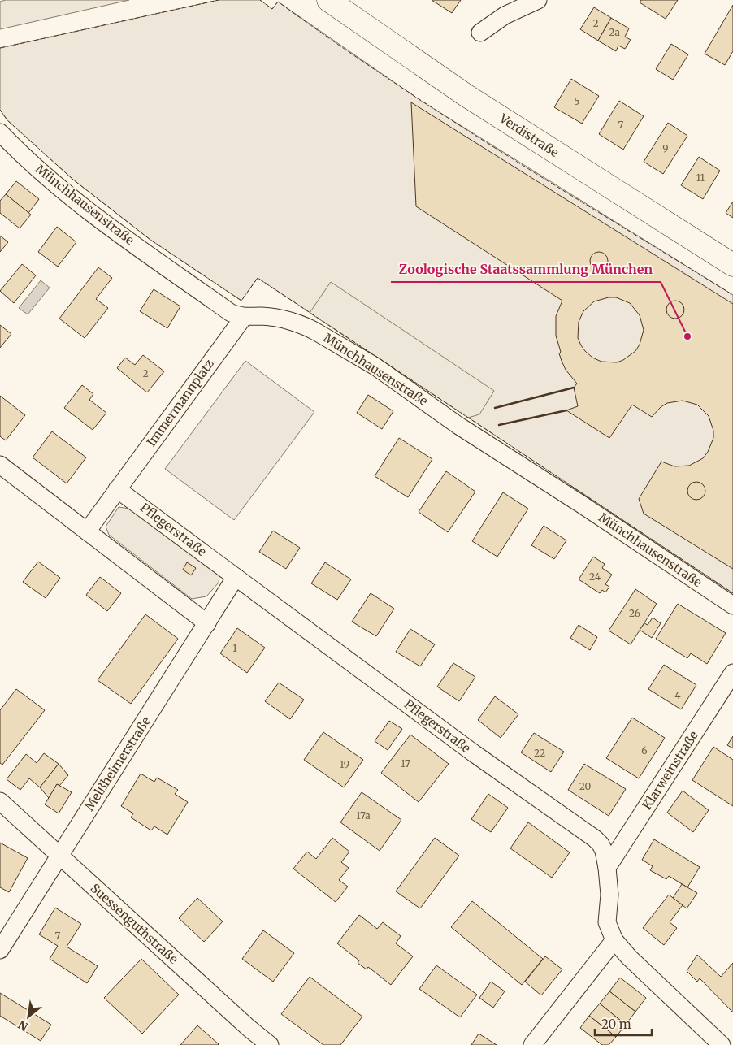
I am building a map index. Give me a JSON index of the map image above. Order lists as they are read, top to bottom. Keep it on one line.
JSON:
{"streets":{"main road":["Verdistraße"],"street":["Münchhausenstraße","Immermannplatz","Pflegerstraße","Melßheimerstraße","Klarweinstraße","Suessenguthstraße"]},"crossings":[["Münchhausenstraße","Immermannplatz"],["Immermannplatz","Pflegerstraße"],["Pflegerstraße","Melßheimerstraße"],["Pflegerstraße","Klarweinstraße"],["Melßheimerstraße","Suessenguthstraße"]],"places":["Zoologische Staatssammlung München"],"house_numbers":["2","2a","5","7","9","11","2","24","26","1","4","6","22","17","19","20","17a","7"],"scale_bar":"20 m","north":"bottom left"}
